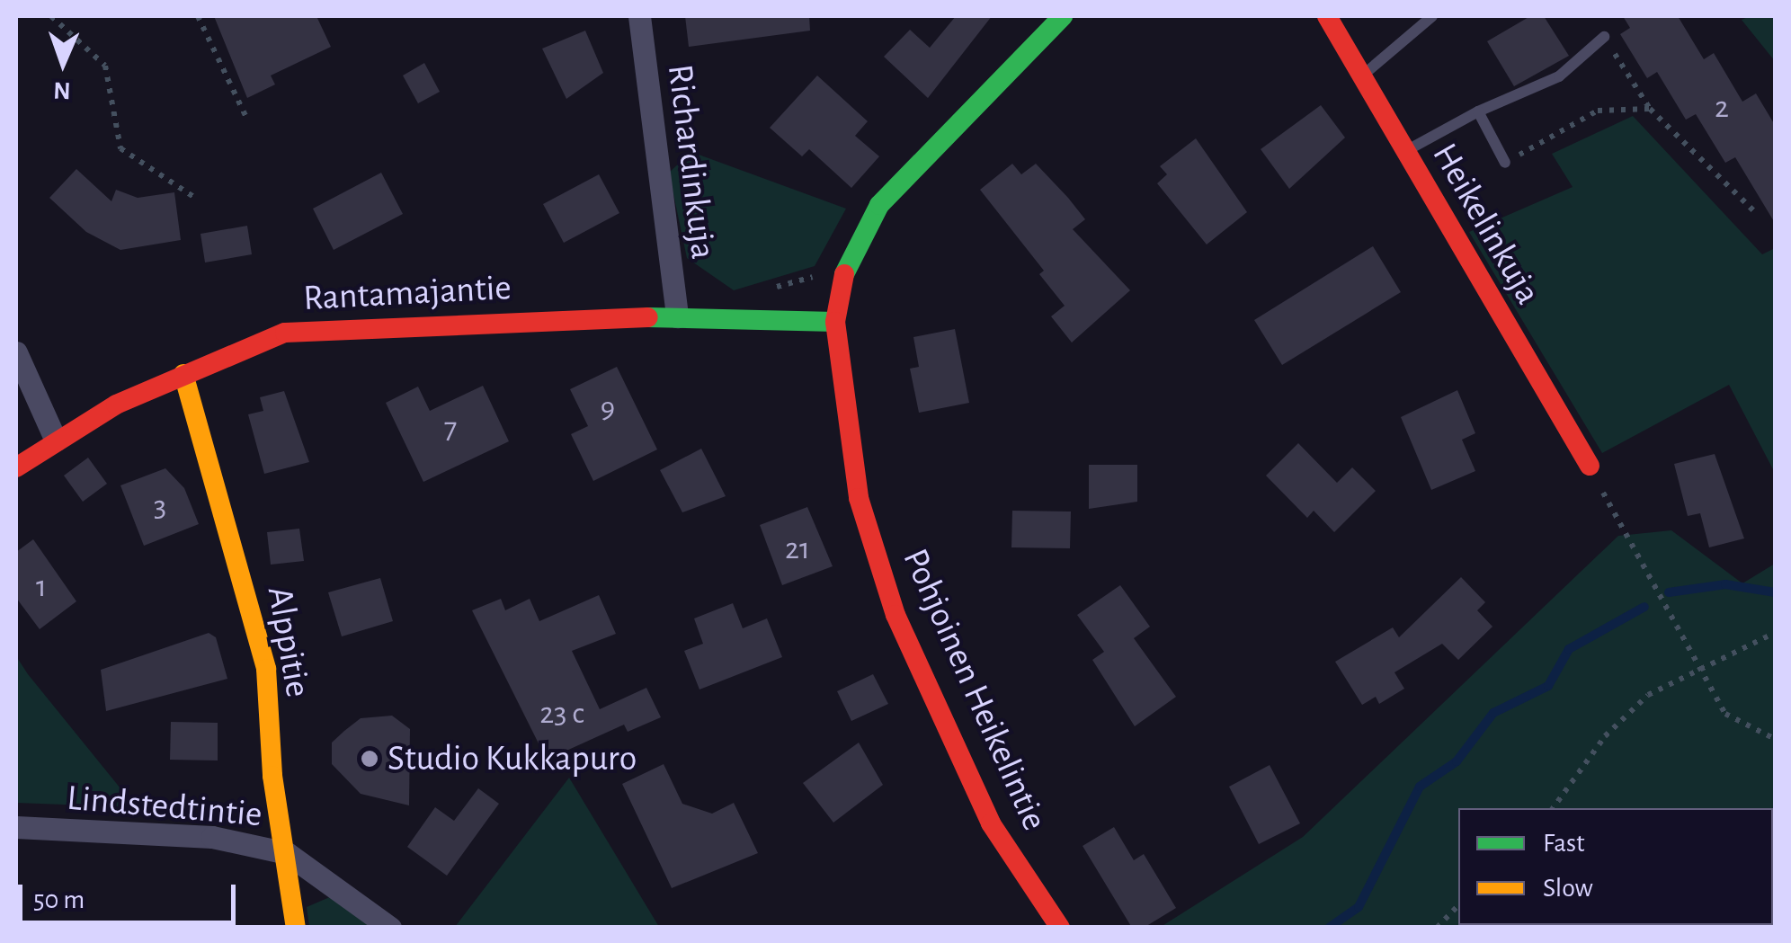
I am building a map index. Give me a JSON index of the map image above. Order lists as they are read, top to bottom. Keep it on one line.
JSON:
{"streets":{"street":["Richardinkuja","Heikelinkuja","Rantamajantie","Alppitie","Pohjoinen Heikelintie","Lindstedtintie"]},"crossings":[["Richardinkuja","Rantamajantie"],["Rantamajantie","Alppitie"],["Rantamajantie","Pohjoinen Heikelintie"],["Alppitie","Lindstedtintie"]],"places":["Studio Kukkapuro"],"house_numbers":["2","9","7","3","21","1","23 c"],"legend":["Fast","Slow"],"scale_bar":"50 m","north":"bottom"}
